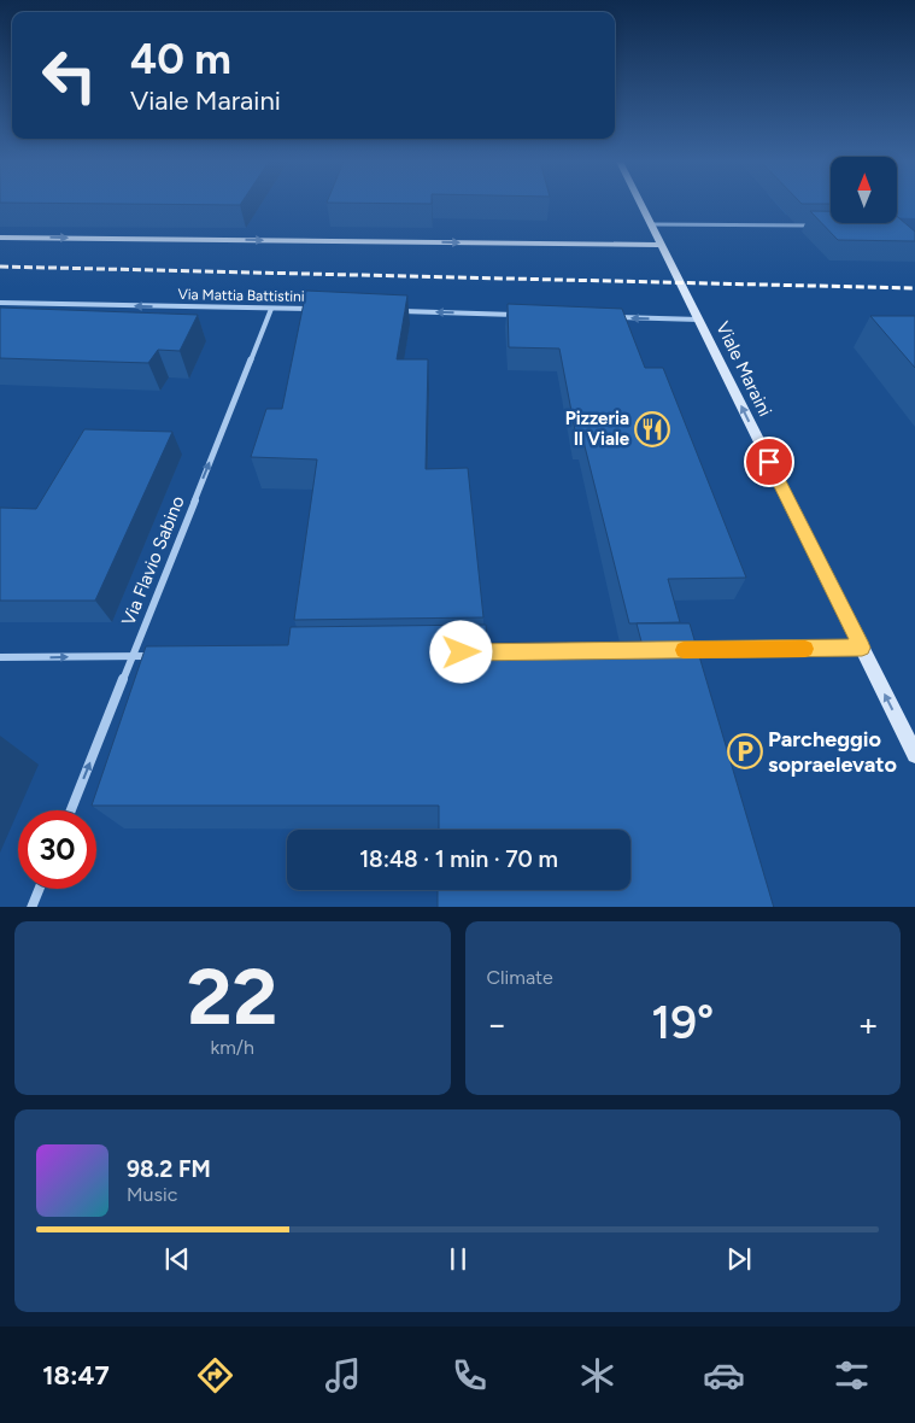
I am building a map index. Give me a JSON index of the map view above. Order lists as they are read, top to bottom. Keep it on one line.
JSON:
{"streets":{"main road":["Viale Maraini"],"street":["Via Mattia Battistini","Via Flavio Sabino"]},"crossings":[["Via Mattia Battistini","Via Flavio Sabino"]],"one_way":["Via Mattia Battistini","Viale Maraini","Via Flavio Sabino"],"places":{"restaurant":["Pizzeria Il Viale"],"parking":["Parcheggio sopraelevato"]},"north":"top","page":{"turn":["40 m","Viale Maraini"],"limit":"30","trip":"18:48 · 1 min · 70 m","tile":[["22","km/h"],"Climate"],"heat":["−","19°","+"],"song":["98.2 FM","Music"],"tabs":"18:47"}}
